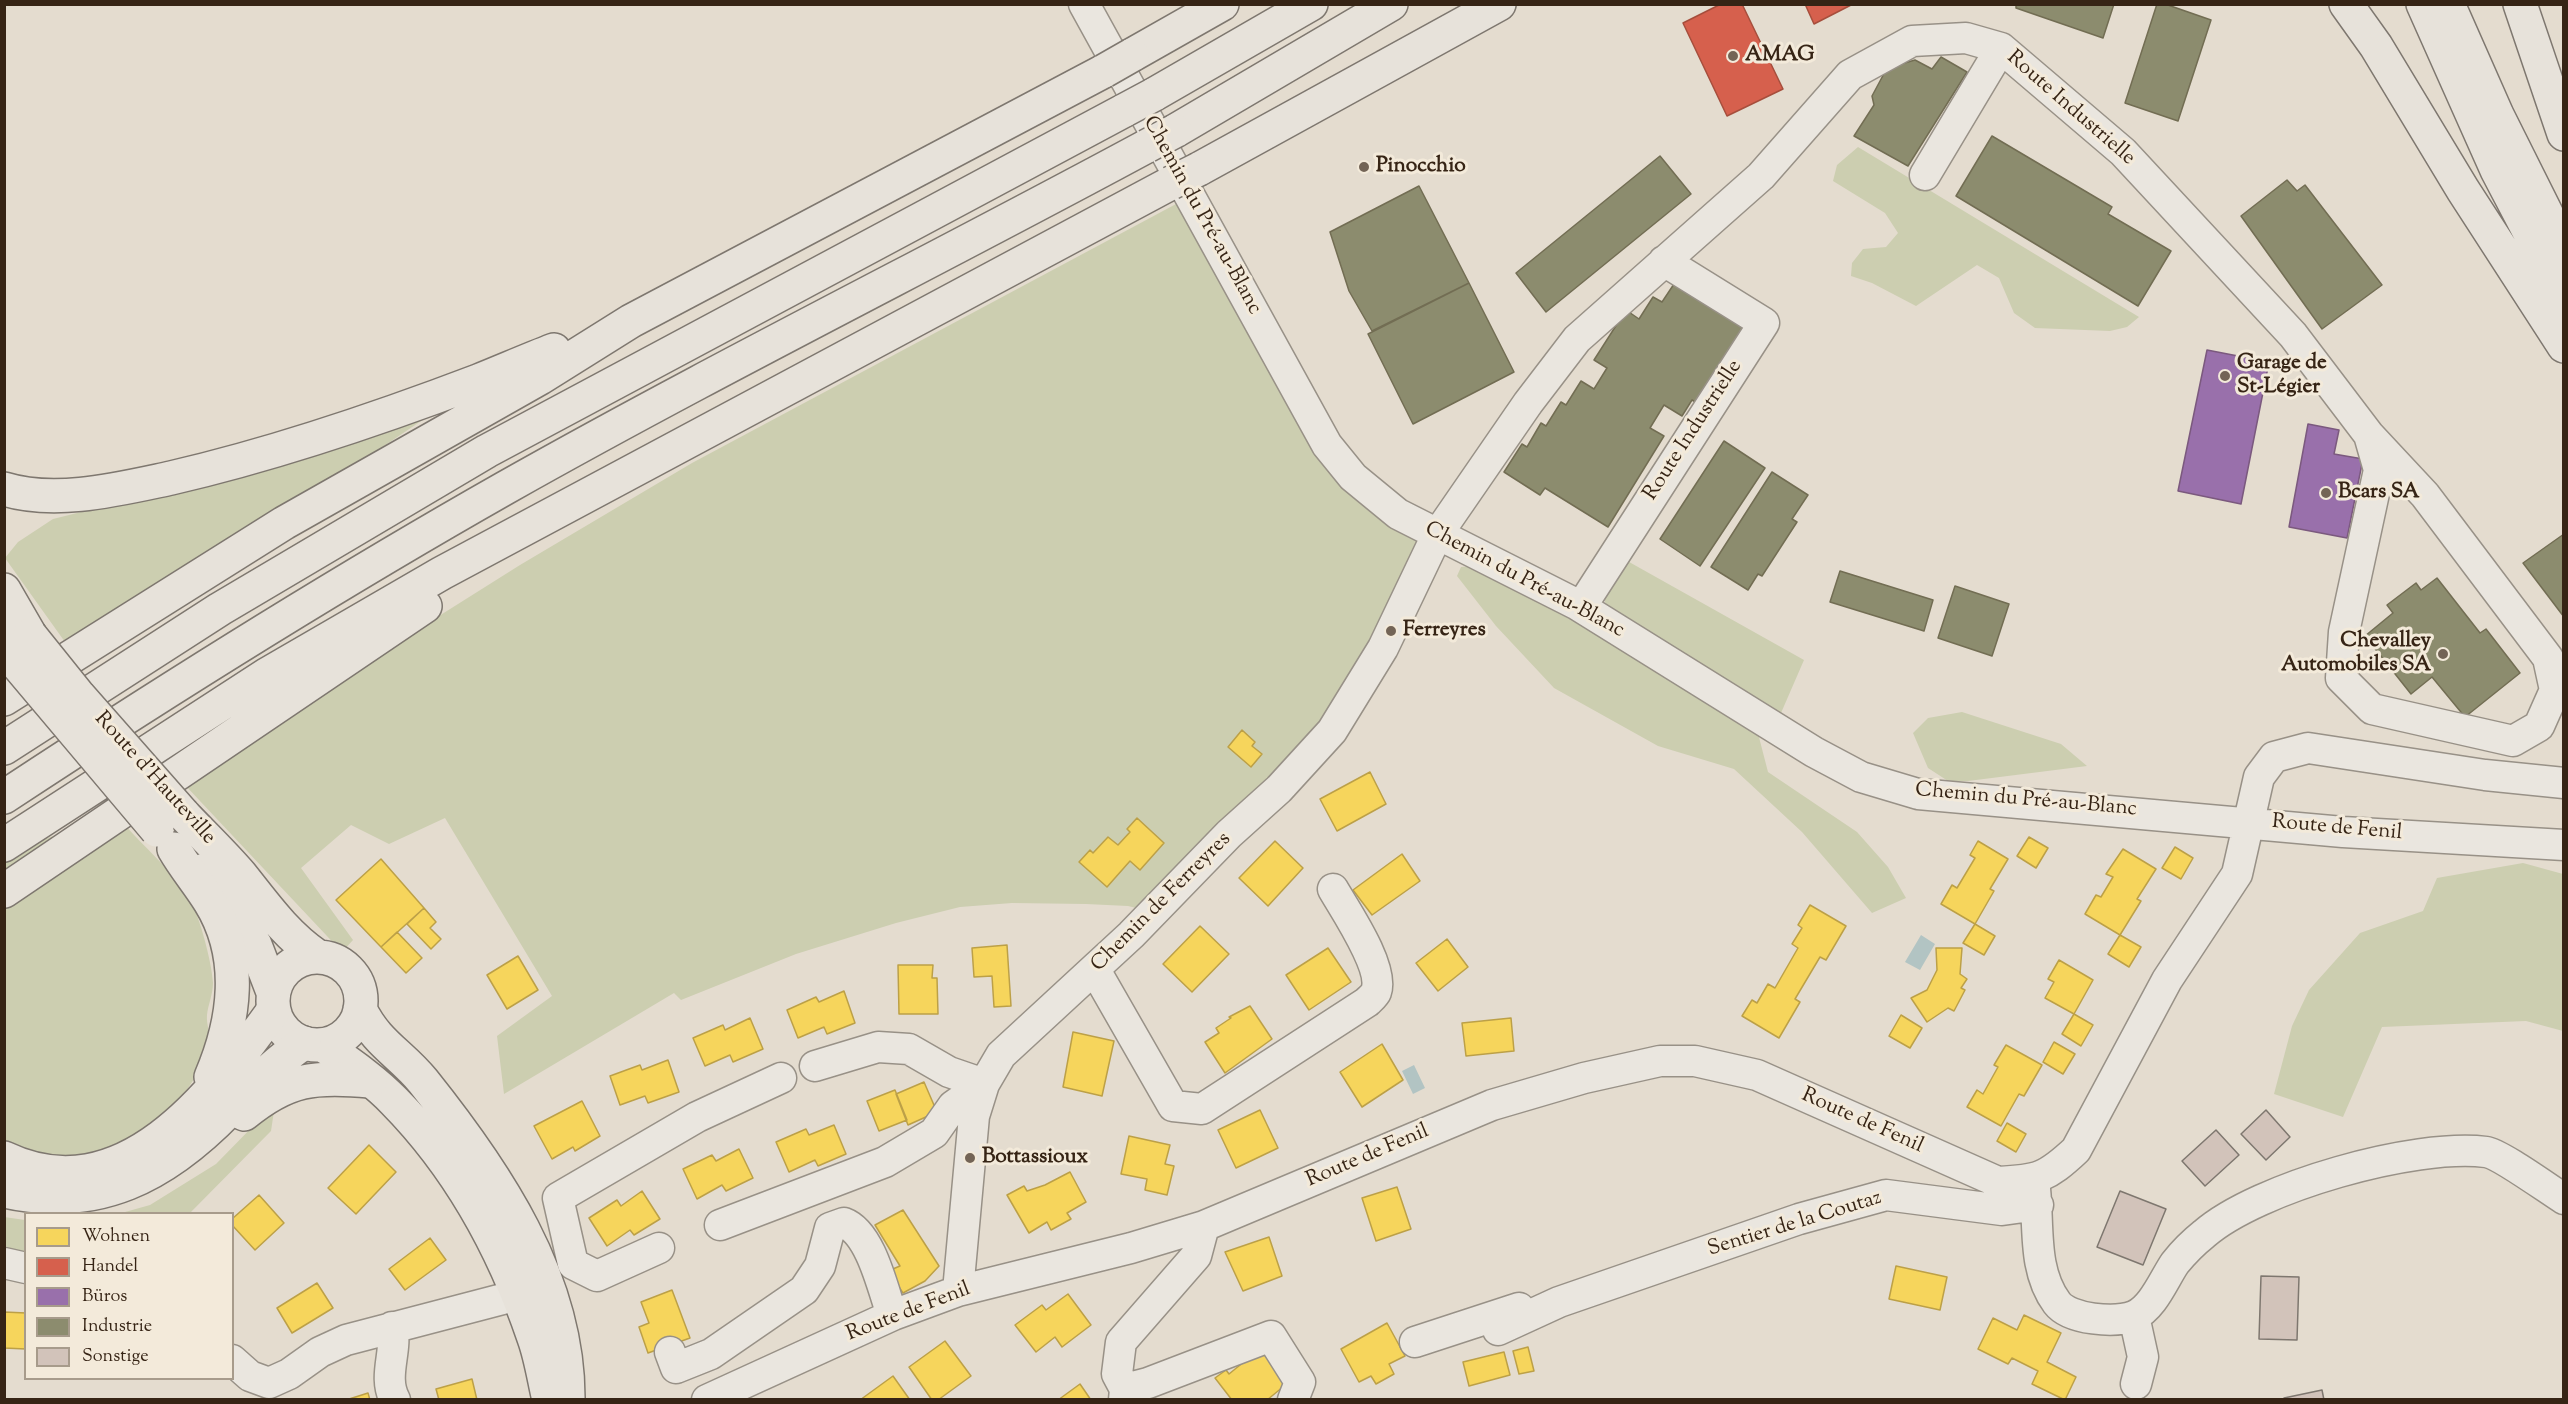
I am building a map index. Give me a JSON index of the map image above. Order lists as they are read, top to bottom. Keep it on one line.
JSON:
{"streets":{"main road":["Route d'Hauteville"],"street":["Route Industrielle","Chemin du Pré-au-Blanc","Route de Fenil","Chemin de Ferreyres","Sentier de la Coutaz"]},"crossings":[["Route Industrielle","Chemin du Pré-au-Blanc"],["Route Industrielle","Chemin de Ferreyres"],["Chemin du Pré-au-Blanc","Route de Fenil"],["Chemin du Pré-au-Blanc","Chemin de Ferreyres"],["Route de Fenil","Chemin de Ferreyres"],["Route de Fenil","Sentier de la Coutaz"]],"places":["AMAG","Pinocchio","Garage de St-Légier","Bcars SA","Ferreyres","Chevalley Automobiles SA","Bottassioux"],"legend":["Wohnen","Handel","Büros","Industrie","Sonstige"]}
